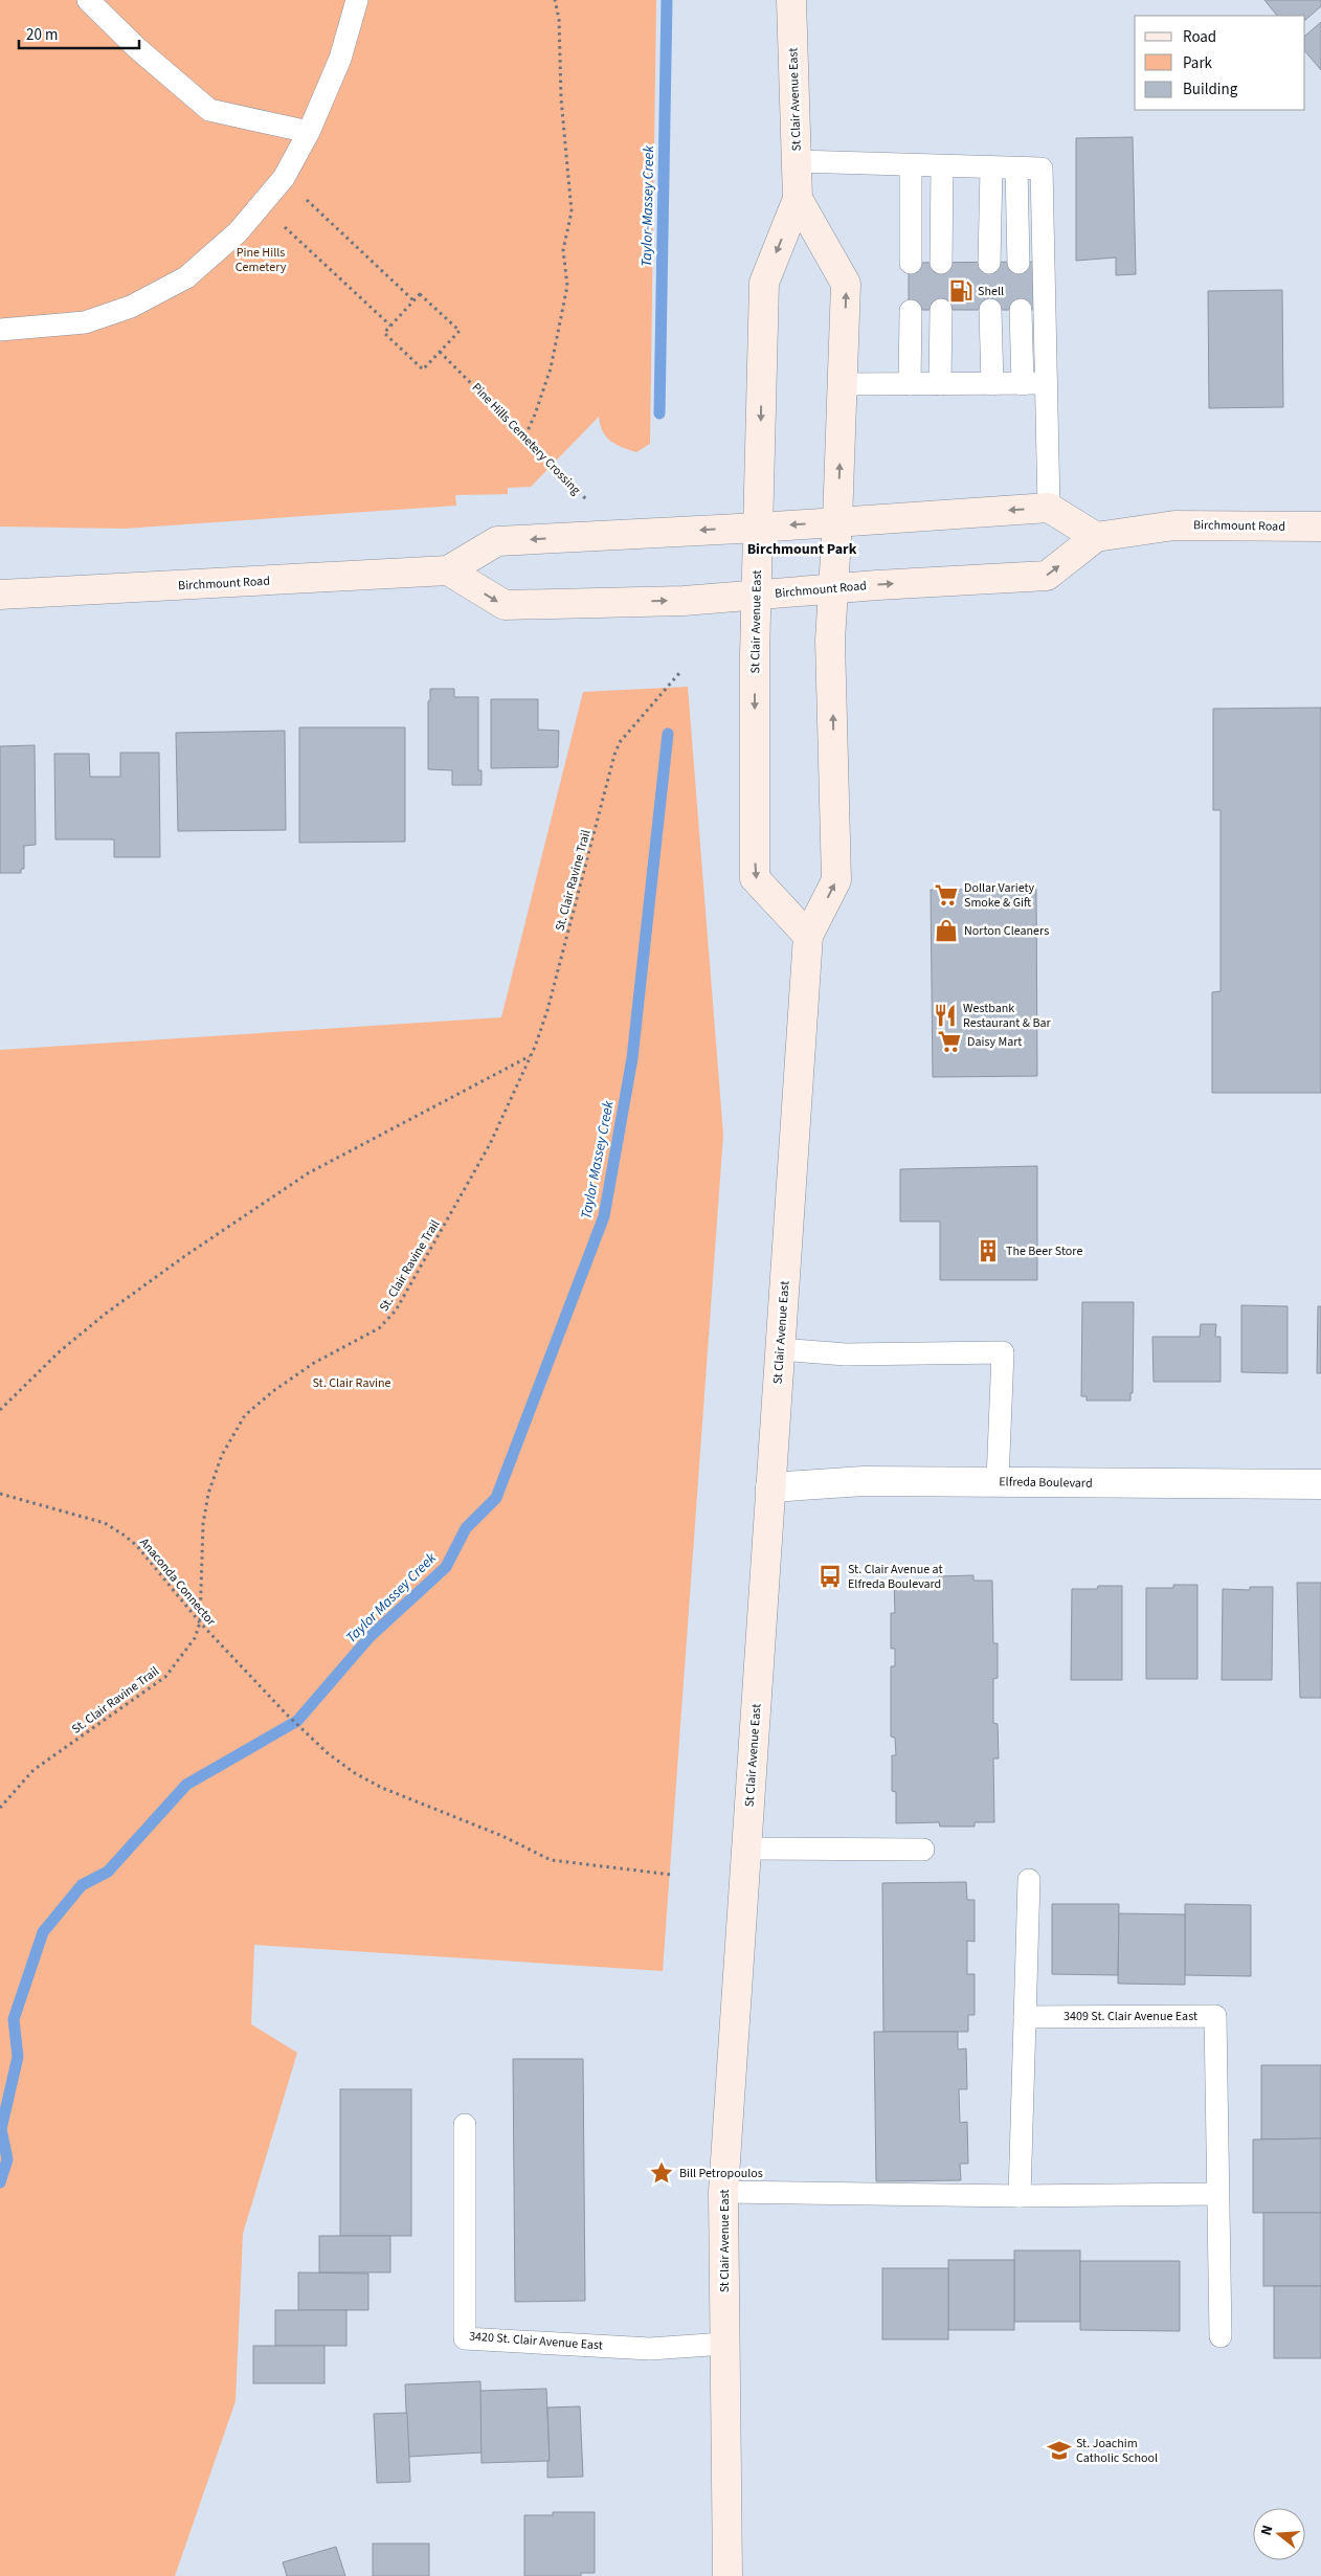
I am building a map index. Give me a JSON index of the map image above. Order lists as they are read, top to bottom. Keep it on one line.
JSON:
{"streets":{"main road":["St Clair Avenue East","Birchmount Road"],"street":["Elfreda Boulevard"],"lane":["3409 St. Clair Avenue East","3420 St. Clair Avenue East"],"path":["Pine Hills Cemetery Crossing","St. Clair Ravine Trail","Anaconda Connector"]},"crossings":[["St Clair Avenue East","Birchmount Road"],["St Clair Avenue East","Elfreda Boulevard"],["St Clair Avenue East","3420 St. Clair Avenue East"],["Pine Hills Cemetery Crossing","Birchmount Road"],["St. Clair Ravine Trail","Anaconda Connector"]],"districts":["Birchmount Park"],"water":["Taylor-Massey Creek","Taylor Massey Creek"],"parks":["Pine Hills Cemetery","St. Clair Ravine"],"places":{"fuel station":["Shell"],"supermarket":["Dollar Variety Smoke & Gift","Daisy Mart"],"shop":["Norton Cleaners"],"restaurant":["Westbank Restaurant & Bar"],"building":["The Beer Store"],"bus stop":["St. Clair Avenue at Elfreda Boulevard"],"place":["Bill Petropoulos"],"school or university":["St. Joachim Catholic School"]},"legend":["Road","Park","Building"],"scale_bar":"20 m","north":"left"}
